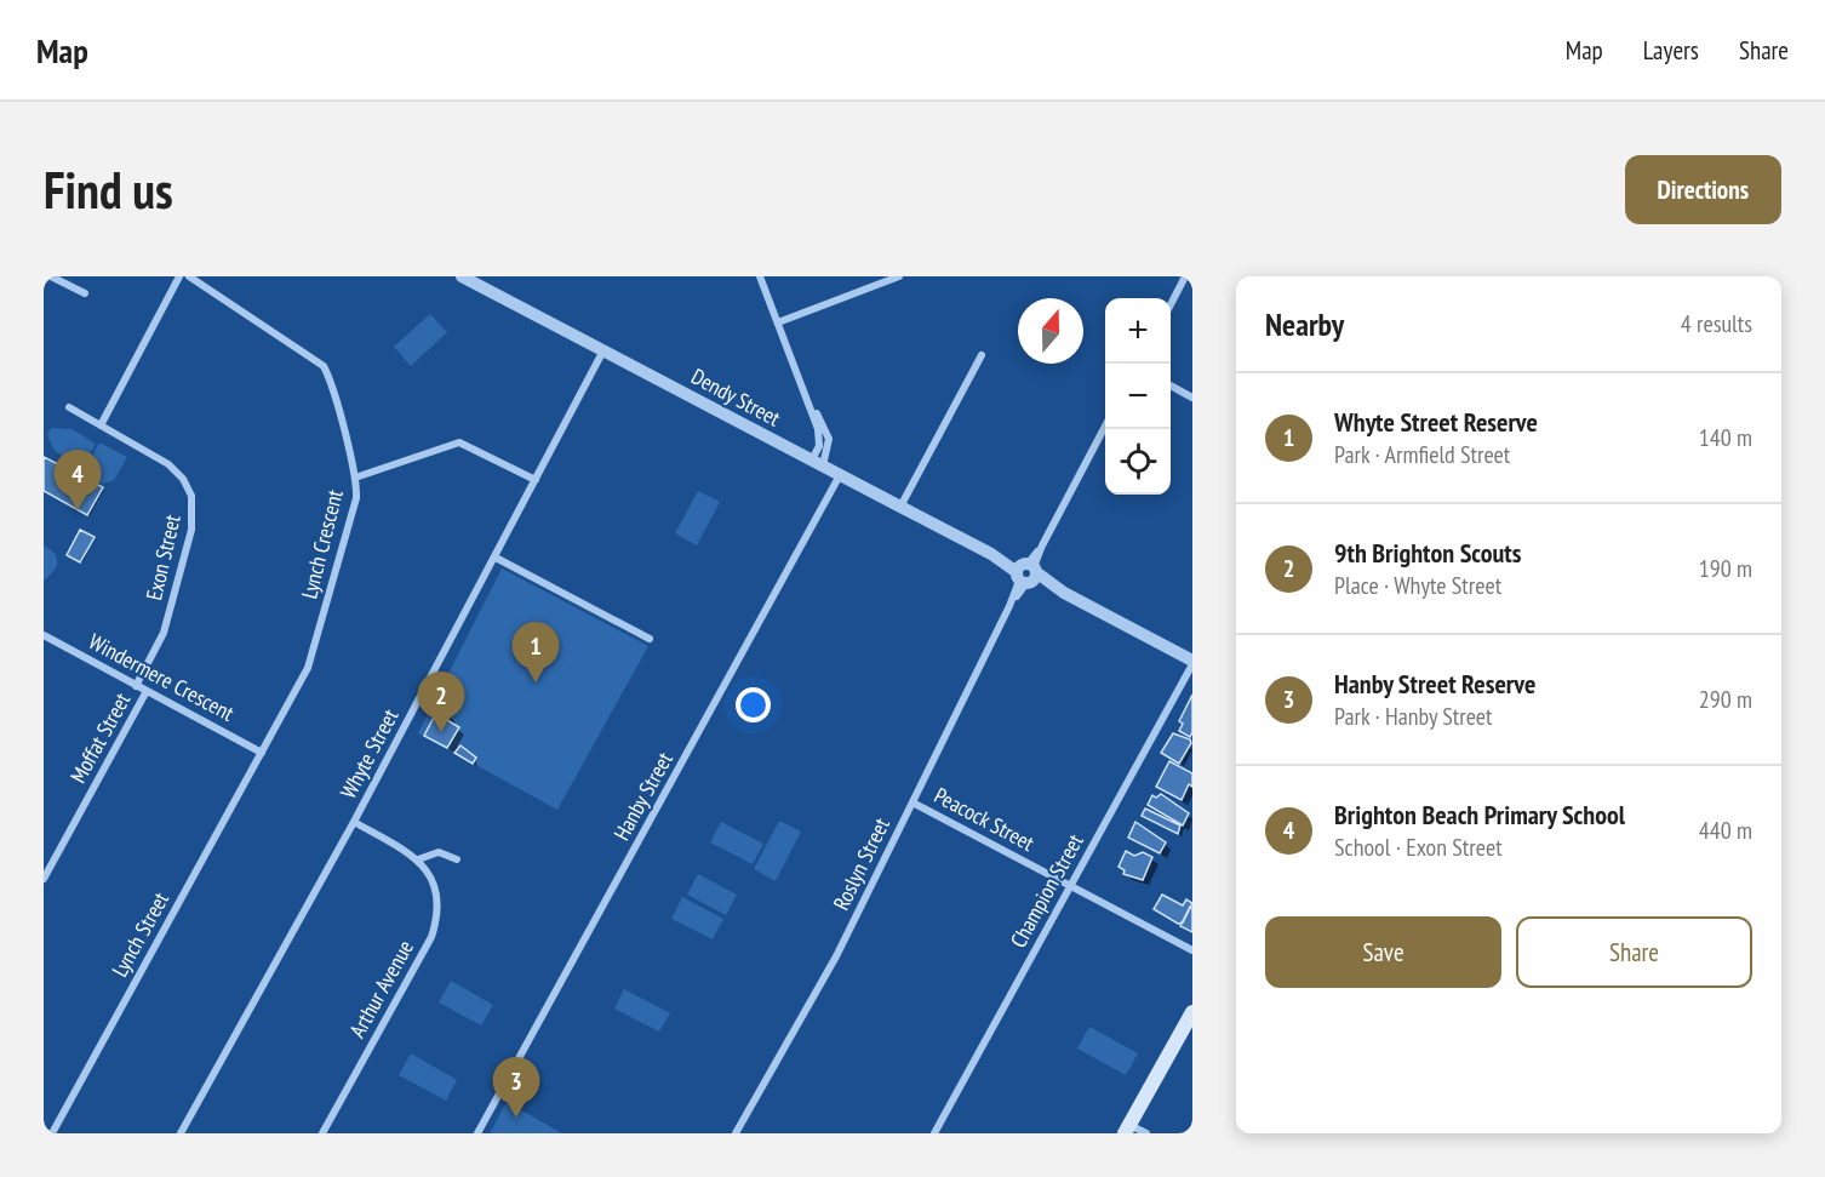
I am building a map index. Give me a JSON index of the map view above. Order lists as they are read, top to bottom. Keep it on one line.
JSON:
{"streets":{"street":["Dendy Street","Lynch Crescent","Exon Street","Windermere Crescent","Moffat Street","Whyte Street","Hanby Street","Peacock Street","Roslyn Street","Champion Street","Lynch Street","Arthur Avenue"]},"crossings":[["Dendy Street","Whyte Street"],["Dendy Street","Hanby Street"],["Dendy Street","Roslyn Street"],["Dendy Street","Champion Street"],["Lynch Crescent","Windermere Crescent"],["Lynch Crescent","Lynch Street"],["Exon Street","Windermere Crescent"],["Windermere Crescent","Moffat Street"],["Windermere Crescent","Lynch Street"],["Whyte Street","Arthur Avenue"],["Peacock Street","Roslyn Street"],["Peacock Street","Champion Street"]],"north":"top","page":{"header":"Map","nav":["Map","Layers","Share"],"buttons":["Directions",["Save","Share"]],"title":"Find us","heading":["Nearby","4 results"],"map_buttons":["+","−"],"list":[{"mark":"1","name":"Whyte Street Reserve","note":"Park · Armfield Street","value":"140 m"},{"mark":"2","name":"9th Brighton Scouts","note":"Place · Whyte Street","value":"190 m"},{"mark":"3","name":"Hanby Street Reserve","note":"Park · Hanby Street","value":"290 m"},{"mark":"4","name":"Brighton Beach Primary School","note":"School · Exon Street","value":"440 m"}],"pins":["4","1","2","3"]}}
